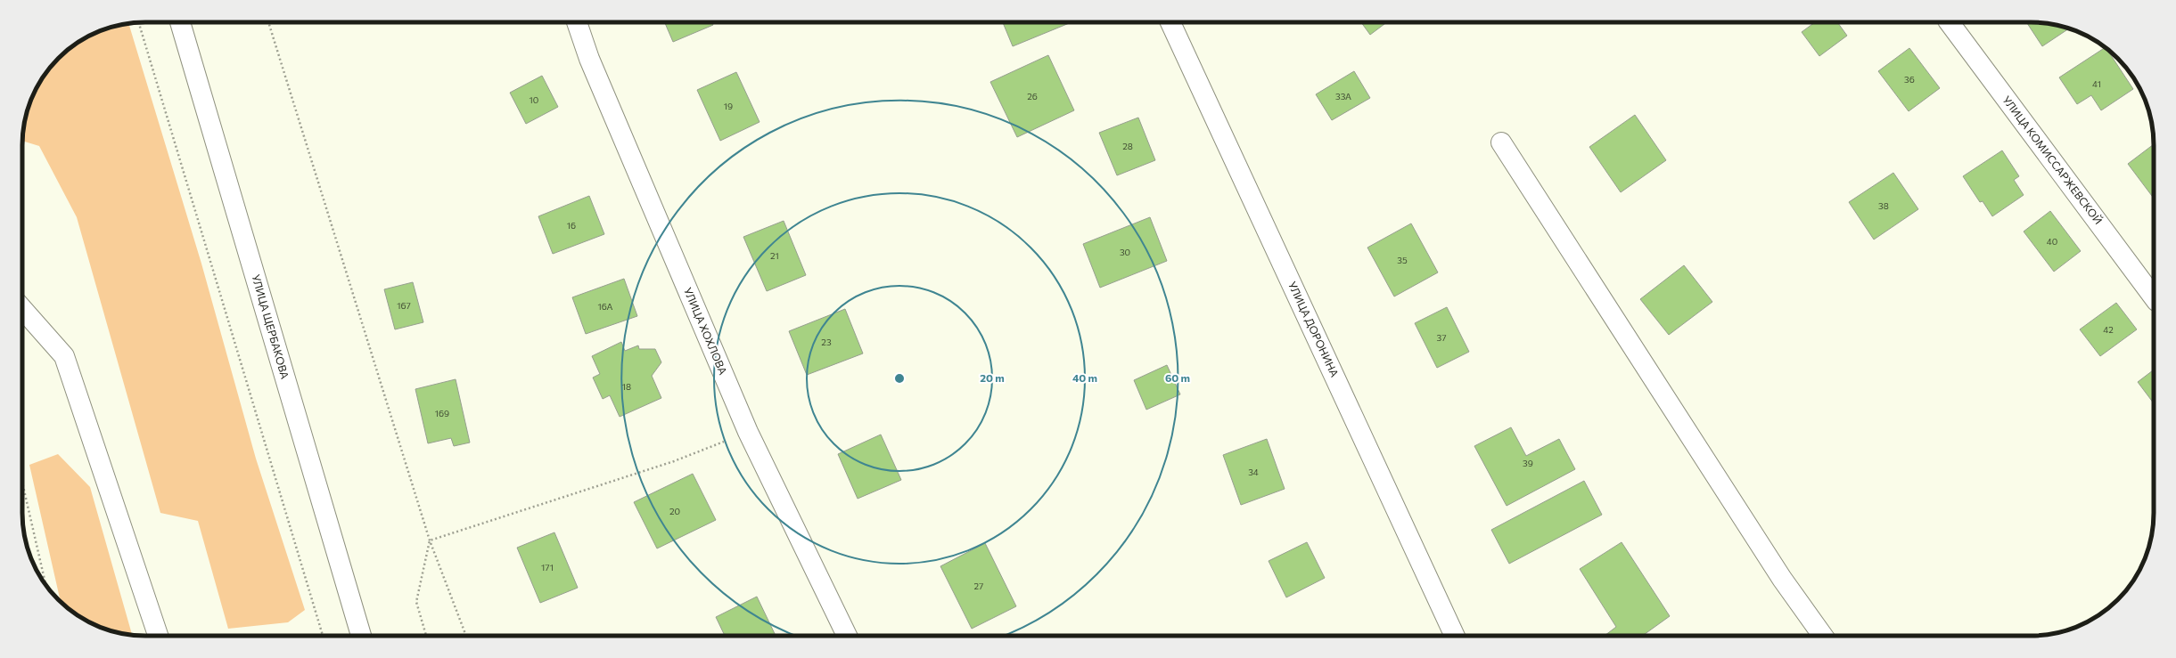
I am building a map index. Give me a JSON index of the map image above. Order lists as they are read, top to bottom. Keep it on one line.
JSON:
{"streets":{"street":["УЛИЦА КОМИССАРЖЕВСКОЙ","УЛИЦА ЩЕРБАКОВА","УЛИЦА ДОРОНИНА","УЛИЦА ХОХЛОВА"]},"house_numbers":["36","41","26","33А","10","19","28","38","16","40","30","21","35","167","16А","42","37","23","18","169","39","34","20","171","27"],"rings":["20 m","40 m","60 m"]}
